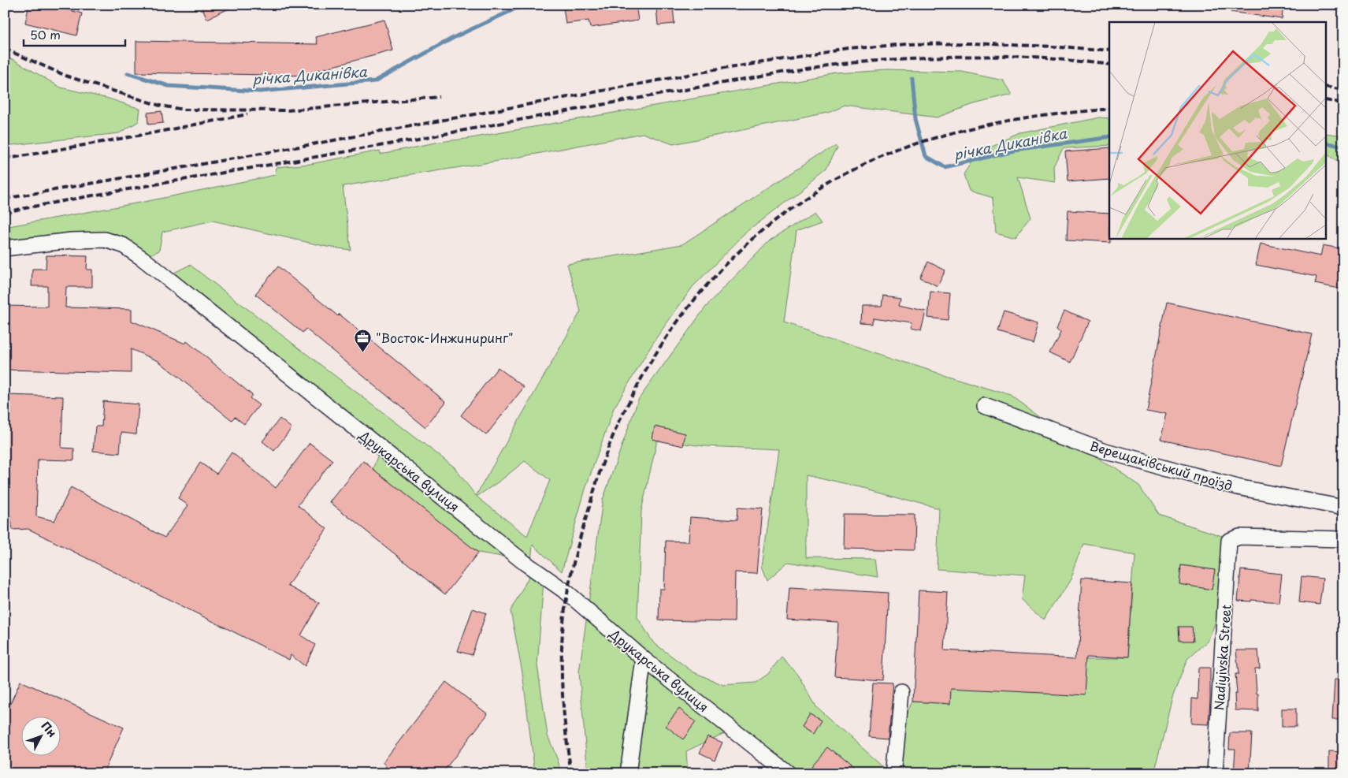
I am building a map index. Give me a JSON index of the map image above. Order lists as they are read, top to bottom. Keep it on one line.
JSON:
{"streets":{"street":["Верещаківський проїзд","Друкарська вулиця","Nadiyivska Street"]},"water":["річка Диканівка"],"places":{"office":["\"Восток-Инжиниринг\""]},"scale_bar":"50 m","north":"top right"}
